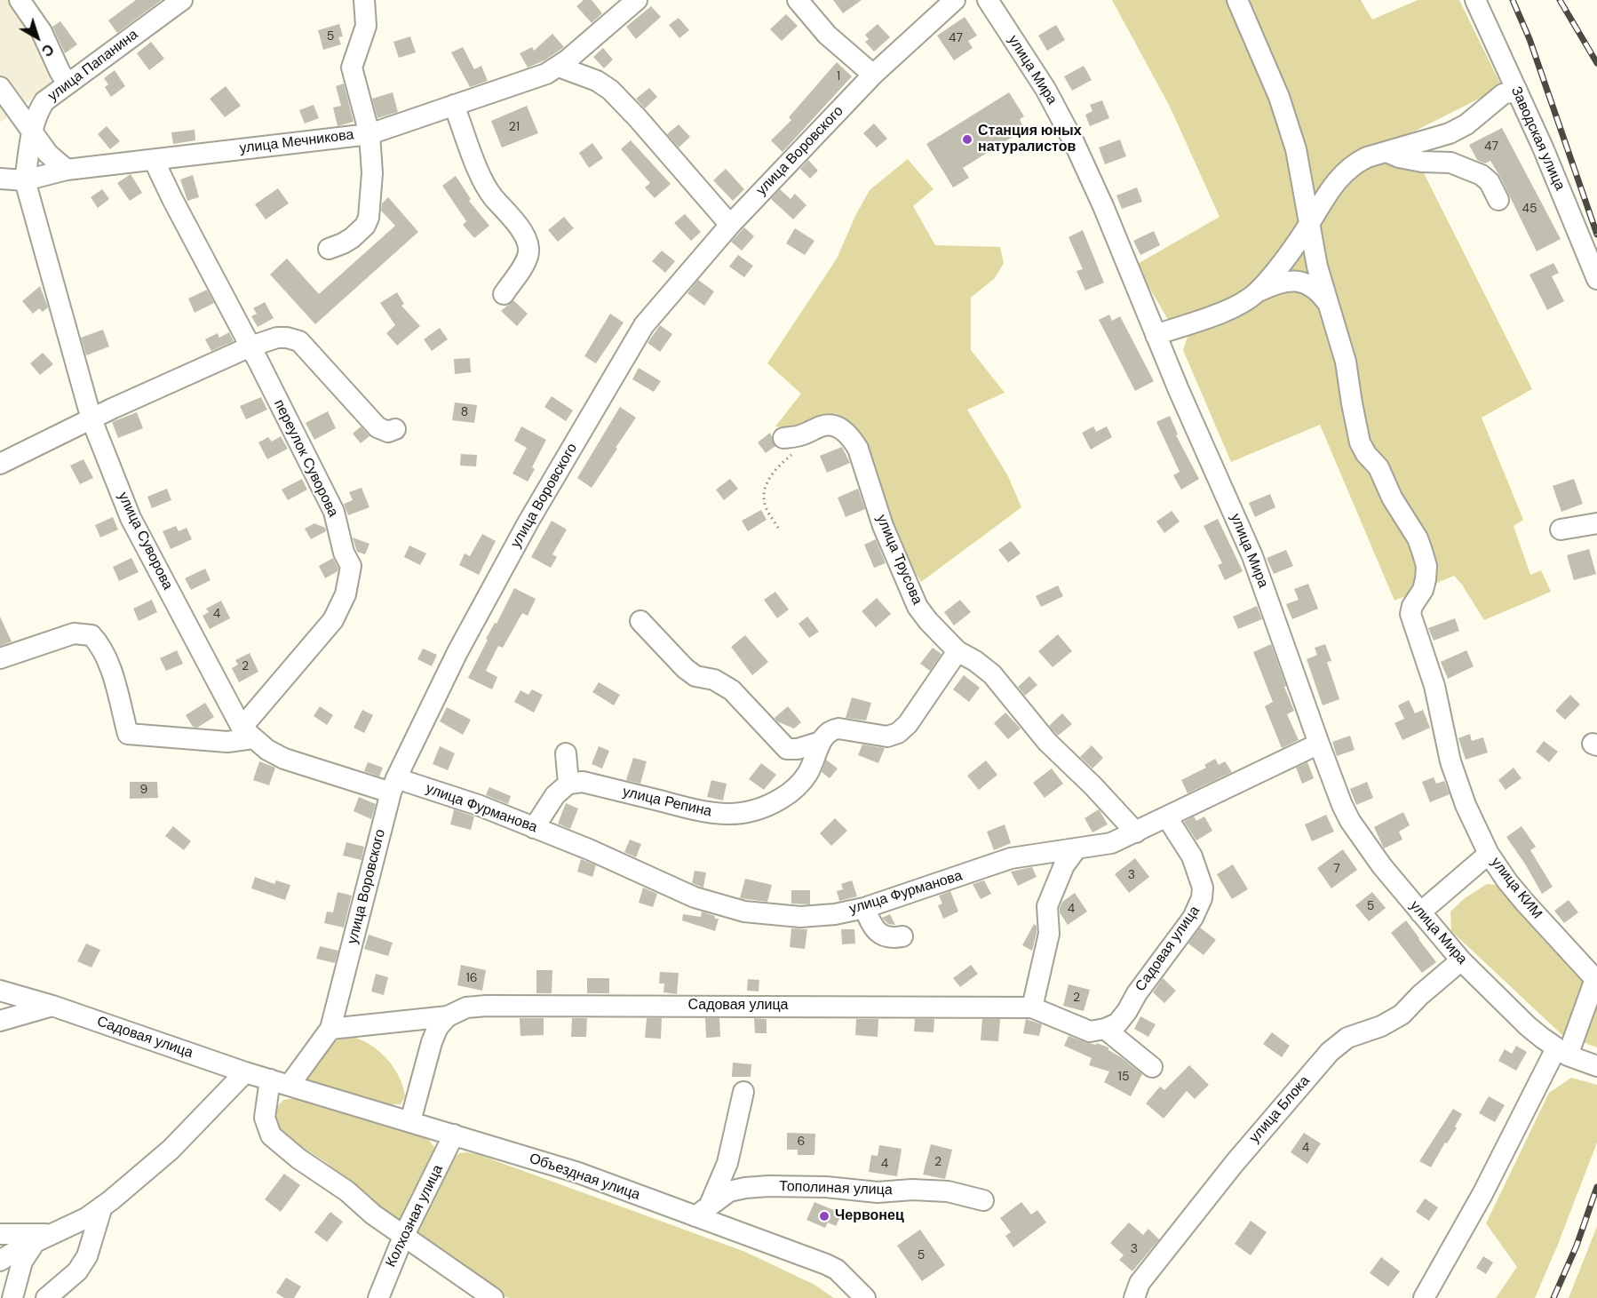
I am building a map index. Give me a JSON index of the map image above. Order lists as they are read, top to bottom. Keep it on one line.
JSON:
{"streets":{"street":["улица Папанина","улица Мира","Заводская улица","улица Мечникова","улица Воровского","переулок Суворова","улица Суворова","улица Трусова","улица Репина","улица Фурманова","улица КИМ","Садовая улица","улица Блока","Объездная улица","Тополиная улица","Колхозная улица"]},"crossings":[["улица Папанина","улица Мечникова"],["улица Папанина","улица Суворова"],["улица Мира","улица Фурманова"],["улица Мира","улица КИМ"],["улица Мира","улица Блока"],["улица Мечникова","переулок Суворова"],["улица Мечникова","улица Суворова"],["улица Воровского","улица Суворова"],["улица Воровского","улица Фурманова"],["улица Воровского","Садовая улица"],["улица Воровского","Объездная улица"],["переулок Суворова","улица Суворова"],["улица Суворова","улица Фурманова"],["улица Трусова","улица Фурманова"],["улица Фурманова","Садовая улица"],["Садовая улица","Объездная улица"],["Объездная улица","Тополиная улица"],["Объездная улица","Колхозная улица"]],"places":["Станция юных натуралистов","Червонец"],"house_numbers":["5","47","1","21","47","45","8","4","2","9","7","3","5","4","16","2","15","6","4","2","4","3","5"],"north":"bottom right"}
